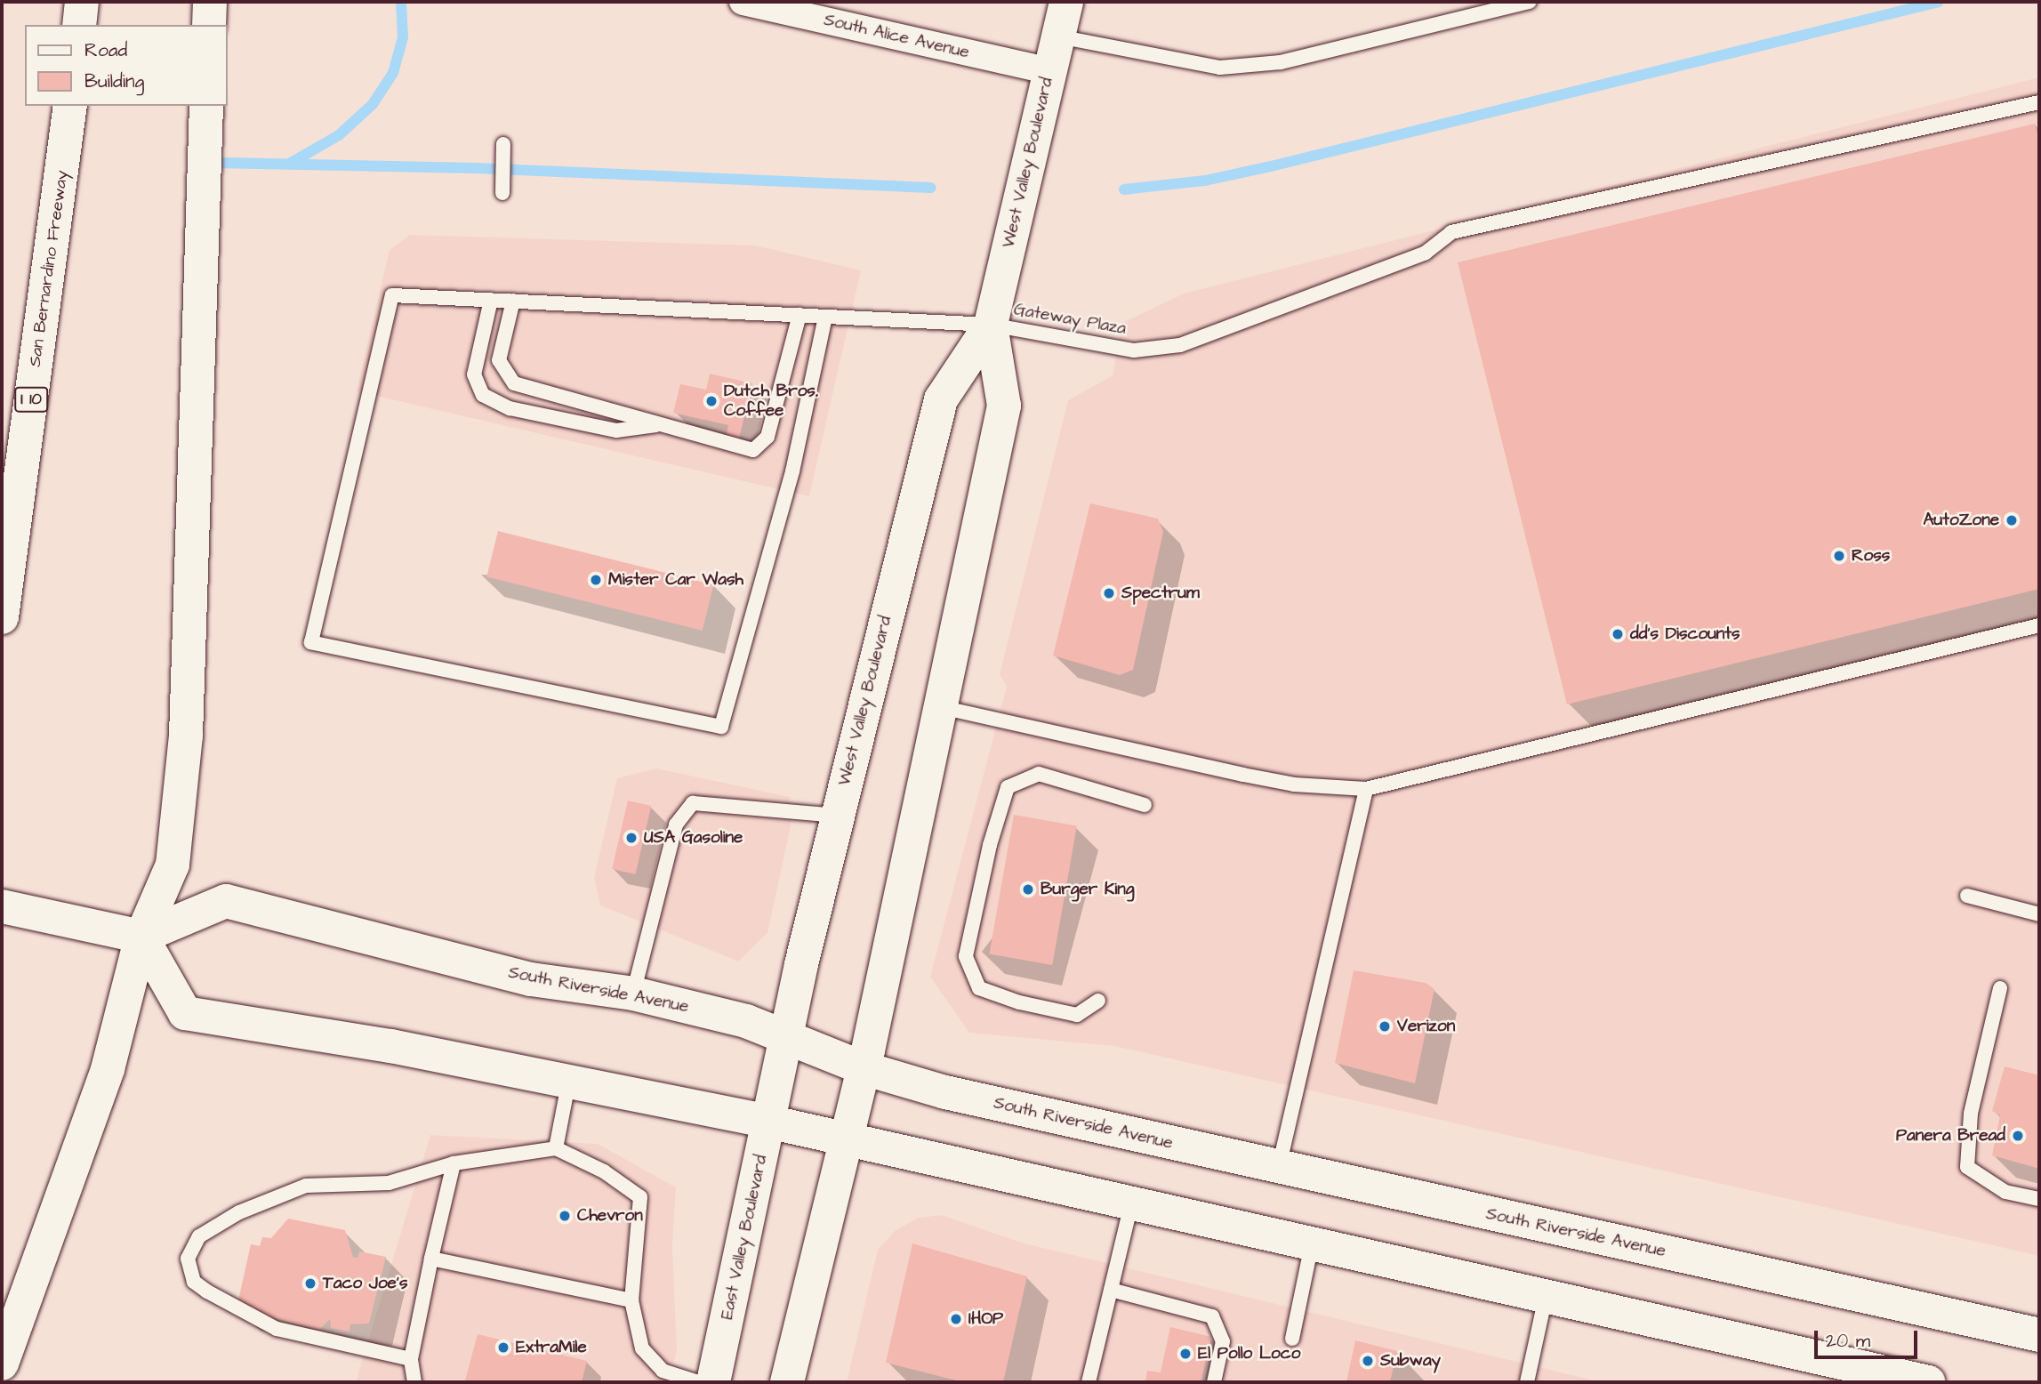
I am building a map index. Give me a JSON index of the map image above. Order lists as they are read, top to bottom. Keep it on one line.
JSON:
{"streets":{"main road":["West Valley Boulevard","San Bernardino Freeway","I 10","South Riverside Avenue","East Valley Boulevard"],"street":["South Alice Avenue"],"lane":["Gateway Plaza"]},"crossings":[["South Alice Avenue","West Valley Boulevard"],["West Valley Boulevard","Gateway Plaza"],["West Valley Boulevard","South Riverside Avenue"],["West Valley Boulevard","East Valley Boulevard"]],"places":["Dutch Bros. Coffee","AutoZone","Ross","Mister Car Wash","Spectrum","dd's Discounts","USA Gasoline","Burger King","Verizon","Panera Bread","Chevron","Taco Joe's","IHOP","ExtraMile","El Pollo Loco","Subway"],"legend":["Road","Building"],"scale_bar":"20 m"}
